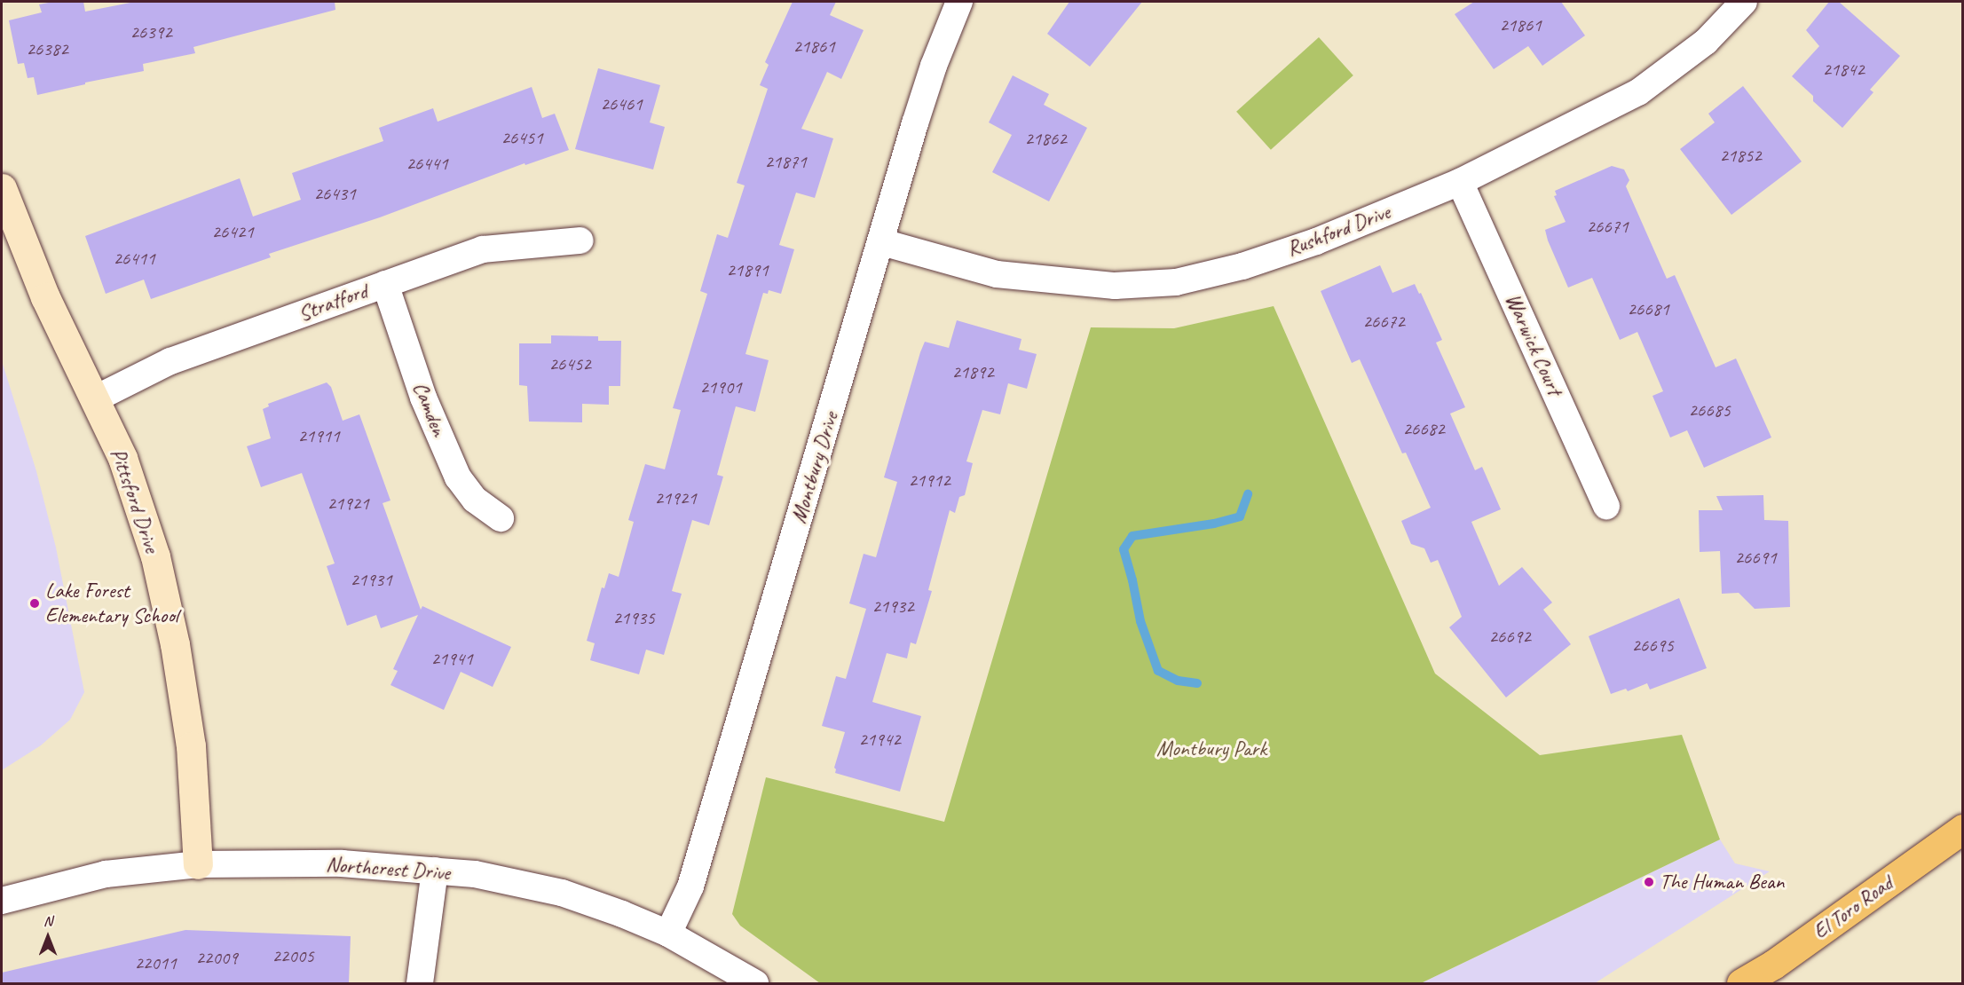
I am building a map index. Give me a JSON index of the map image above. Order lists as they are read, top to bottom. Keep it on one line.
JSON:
{"streets":{"main road":["El Toro Road"],"street":["Rushford Drive","Stratford","Warwick Court","Camden","Montbury Drive","Pittsford Drive","Northcrest Drive"]},"crossings":[["Rushford Drive","Warwick Court"],["Rushford Drive","Montbury Drive"],["Stratford","Camden"],["Stratford","Pittsford Drive"],["Montbury Drive","Northcrest Drive"],["Pittsford Drive","Northcrest Drive"]],"parks":["Montbury Park"],"places":["Lake Forest Elementary School","The Human Bean"],"house_numbers":["21861","26392","21861","26382","21842","26461","26451","21862","21852","21871","26441","26431","26671","26421","26411","21891","26681","26672","26452","21892","21901","26685","26682","21911","21912","21921","21921","26691","21931","21932","21935","26692","26695","21941","21942","22005","22009","22011"],"north":"top"}
